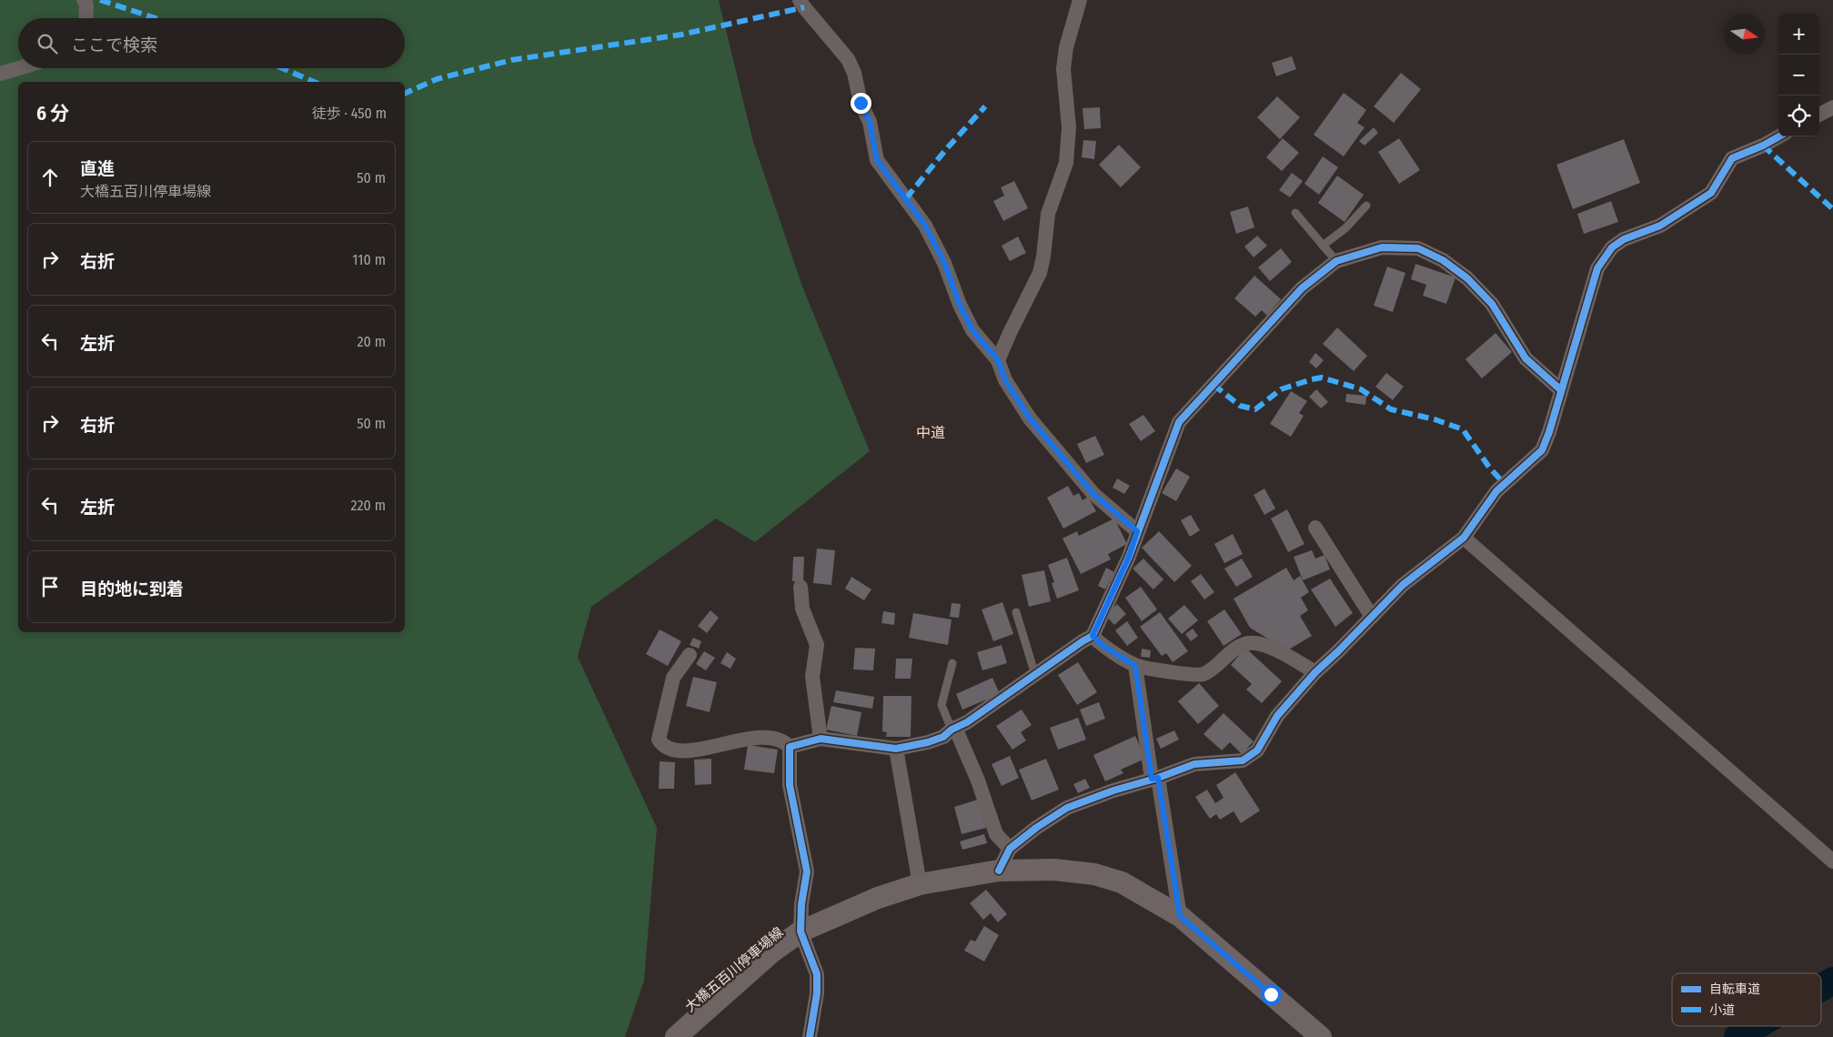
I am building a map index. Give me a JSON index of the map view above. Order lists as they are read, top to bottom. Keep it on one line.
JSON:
{"streets":{"main road":["大橋五百川停車場線"]},"districts":["中道"],"legend":["自転車道","小道"],"north":"right","page":{"map_buttons":["+","−"],"search":"ここで検索","heading":["6 分","徒歩 · 450 m"],"list":[["直進","大橋五百川停車場線","50 m"],["右折","110 m"],["左折","20 m"],["右折","50 m"],["左折","220 m"],"目的地に到着"]}}
